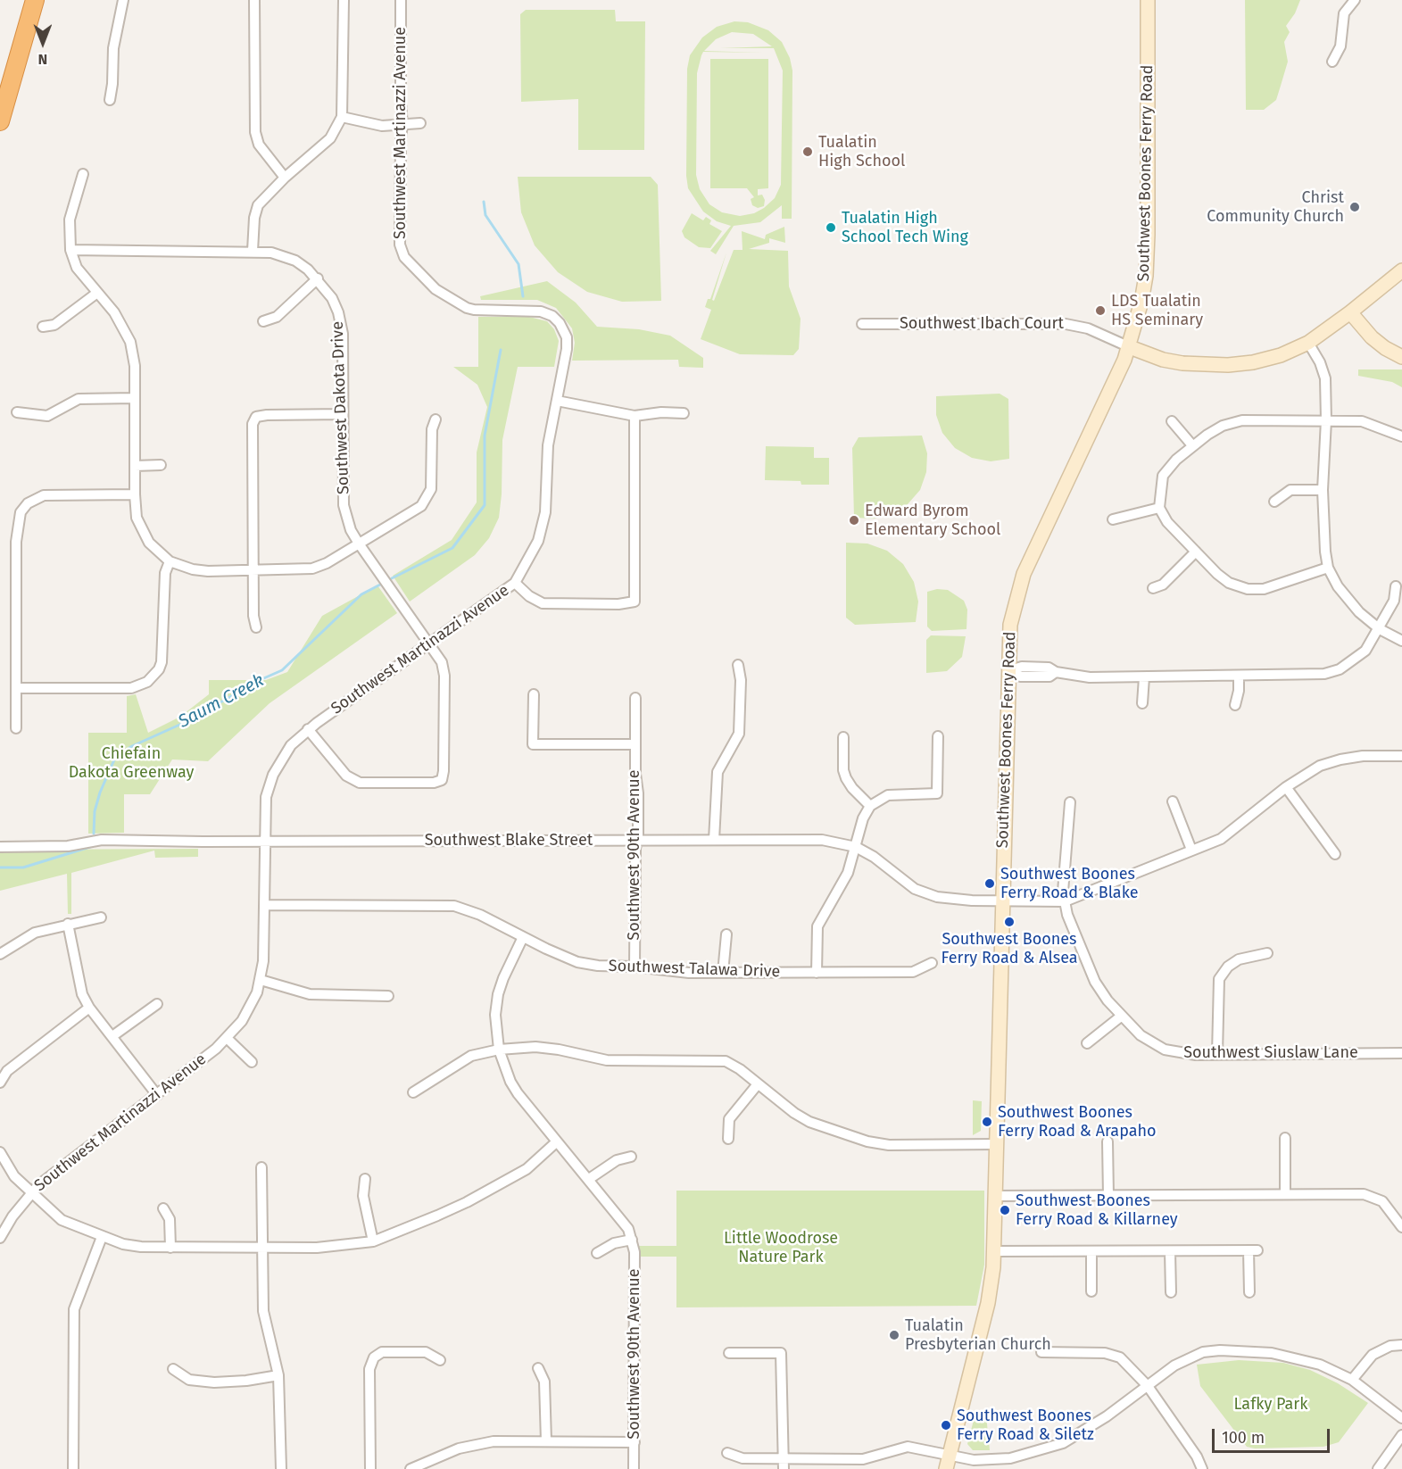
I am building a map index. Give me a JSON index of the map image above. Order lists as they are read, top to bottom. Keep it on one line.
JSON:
{"streets":{"main road":["Southwest Boones Ferry Road"],"street":["Southwest Martinazzi Avenue","Southwest Ibach Court","Southwest Dakota Drive","Southwest Blake Street","Southwest 90th Avenue","Southwest Talawa Drive","Southwest Siuslaw Lane"]},"crossings":[["Southwest Martinazzi Avenue","Southwest Dakota Drive"],["Southwest Martinazzi Avenue","Southwest Blake Street"],["Southwest Martinazzi Avenue","Southwest Talawa Drive"],["Southwest Boones Ferry Road","Southwest Ibach Court"],["Southwest Boones Ferry Road","Southwest Blake Street"],["Southwest Blake Street","Southwest 90th Avenue"],["Southwest Blake Street","Southwest Siuslaw Lane"],["Southwest 90th Avenue","Southwest Talawa Drive"]],"water":["Saum Creek"],"parks":["Chiefain Dakota Greenway","Little Woodrose Nature Park","Lafky Park"],"places":["Tualatin High School","Christ Community Church","Tualatin High School Tech Wing","LDS Tualatin HS Seminary","Edward Byrom Elementary School","Southwest Boones Ferry Road & Blake","Southwest Boones Ferry Road & Alsea","Southwest Boones Ferry Road & Arapaho","Southwest Boones Ferry Road & Killarney","Tualatin Presbyterian Church","Southwest Boones Ferry Road & Siletz"],"scale_bar":"100 m","north":"bottom"}
